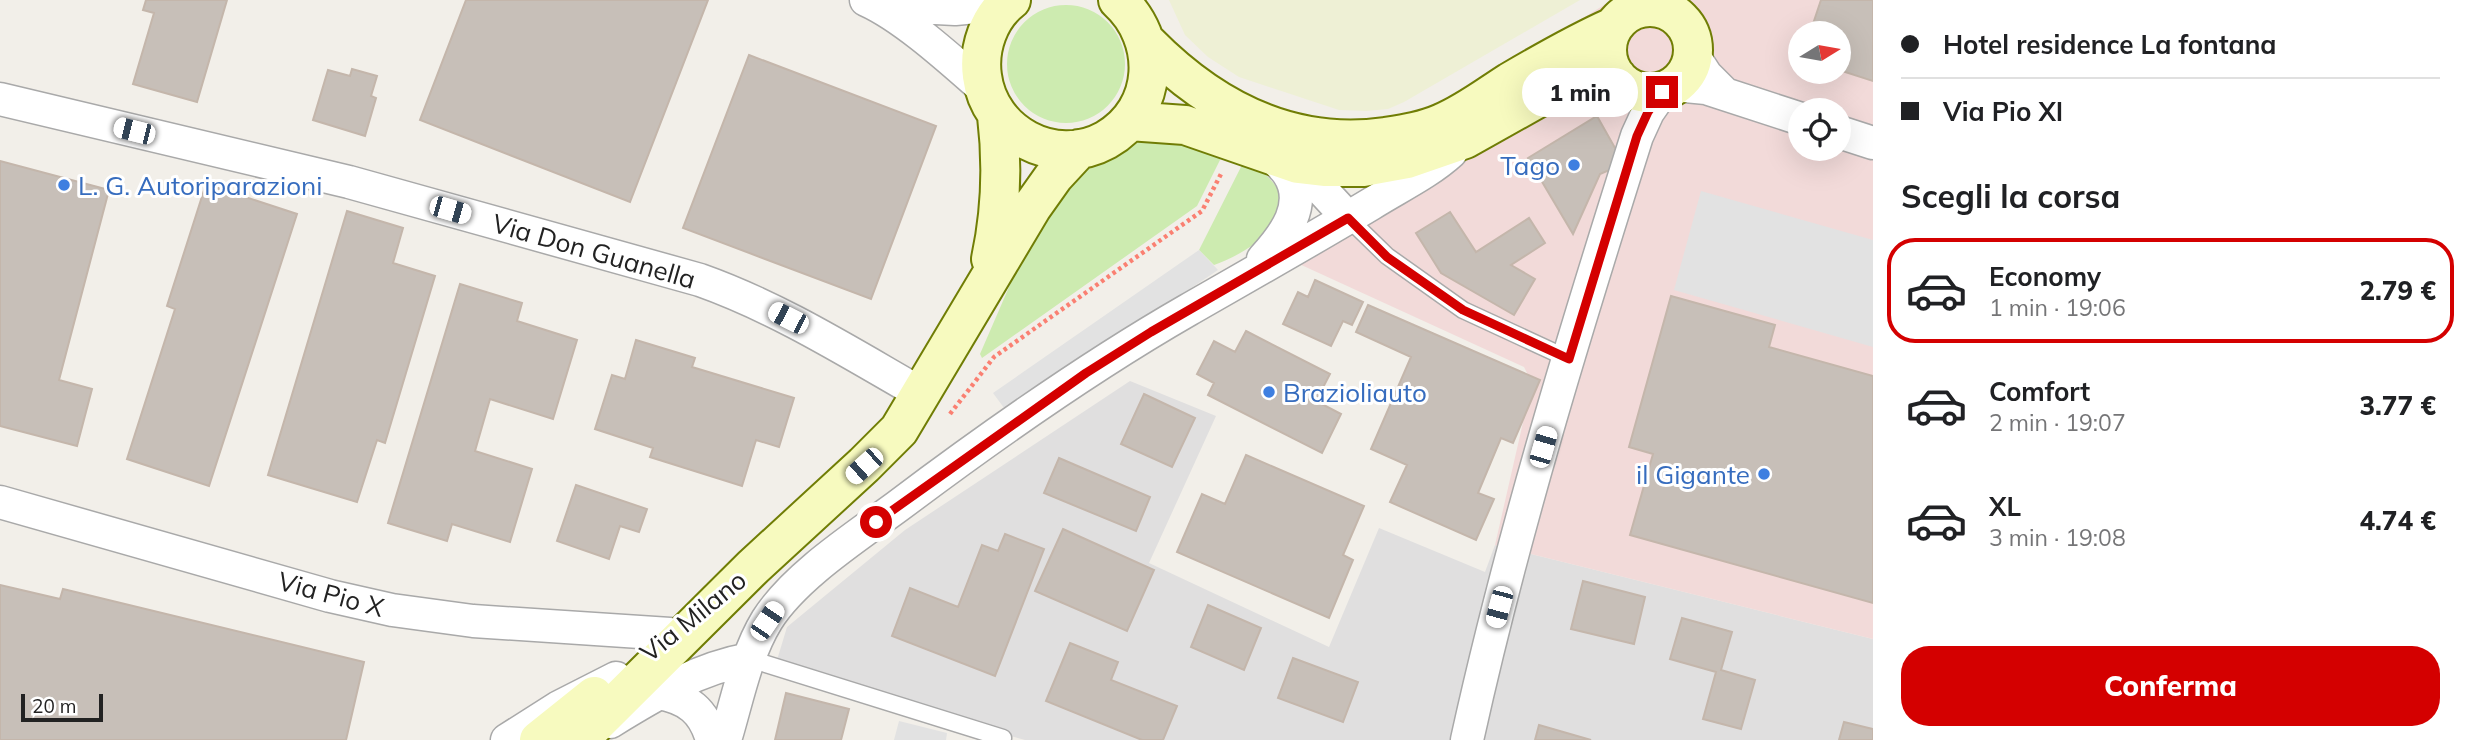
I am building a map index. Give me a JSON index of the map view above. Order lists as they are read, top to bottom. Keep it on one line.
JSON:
{"streets":{"main road":["Via Milano"],"street":["Via Don Guanella","Via Pio X"]},"crossings":[["Via Pio X","Via Milano"]],"places":["Tago","L. G. Autoriparazioni","Brazioliauto","il Gigante"],"scale_bar":"20 m","north":"right","page":{"banner":["Hotel residence La fontana","Via Pio XI"],"bubble":"1 min","heading":"Scegli la corsa","list":[{"name":"Economy","note":"1 min · 19:06","value":"2.79 €"},{"name":"Comfort","note":"2 min · 19:07","value":"3.77 €"},{"name":"XL","note":"3 min · 19:08","value":"4.74 €"}],"buttons":"Conferma","scale":"20 m"}}
